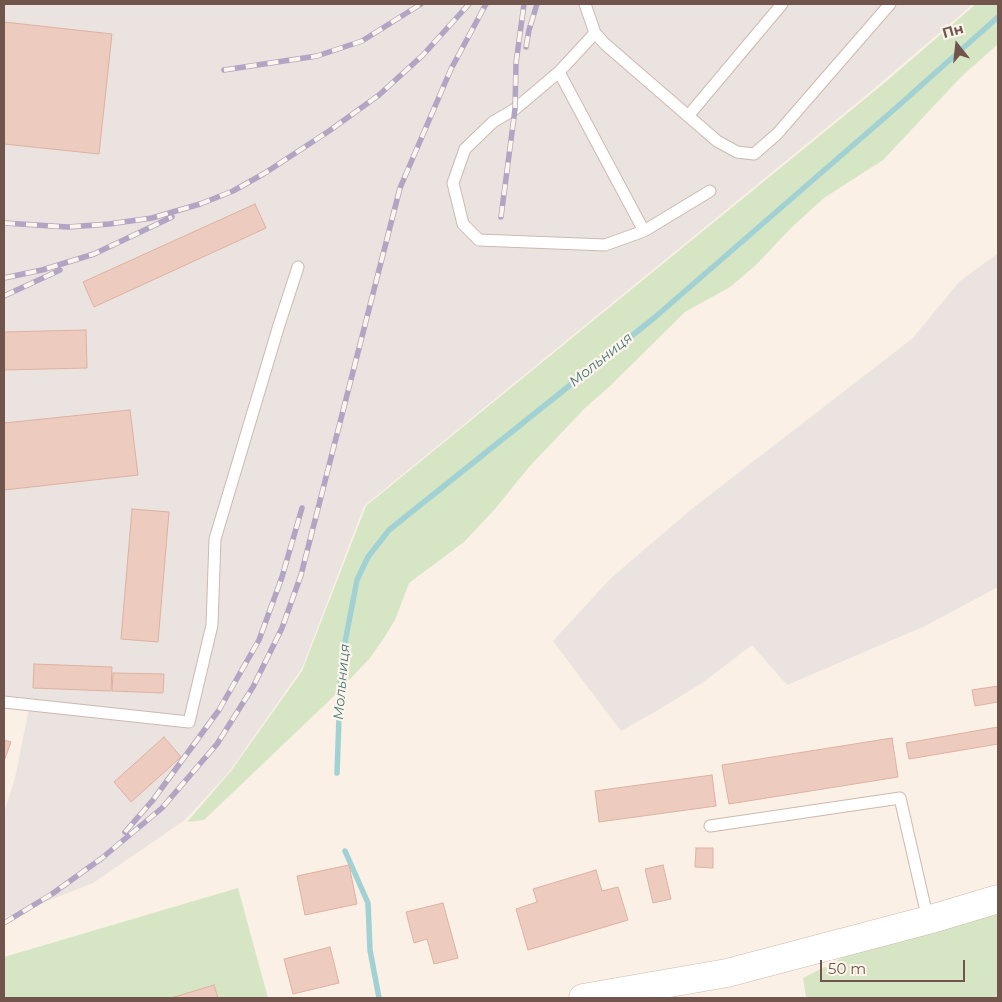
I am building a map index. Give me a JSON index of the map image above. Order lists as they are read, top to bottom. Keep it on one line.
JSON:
{"water":["Мольниця"],"scale_bar":"50 m","north":"top"}
